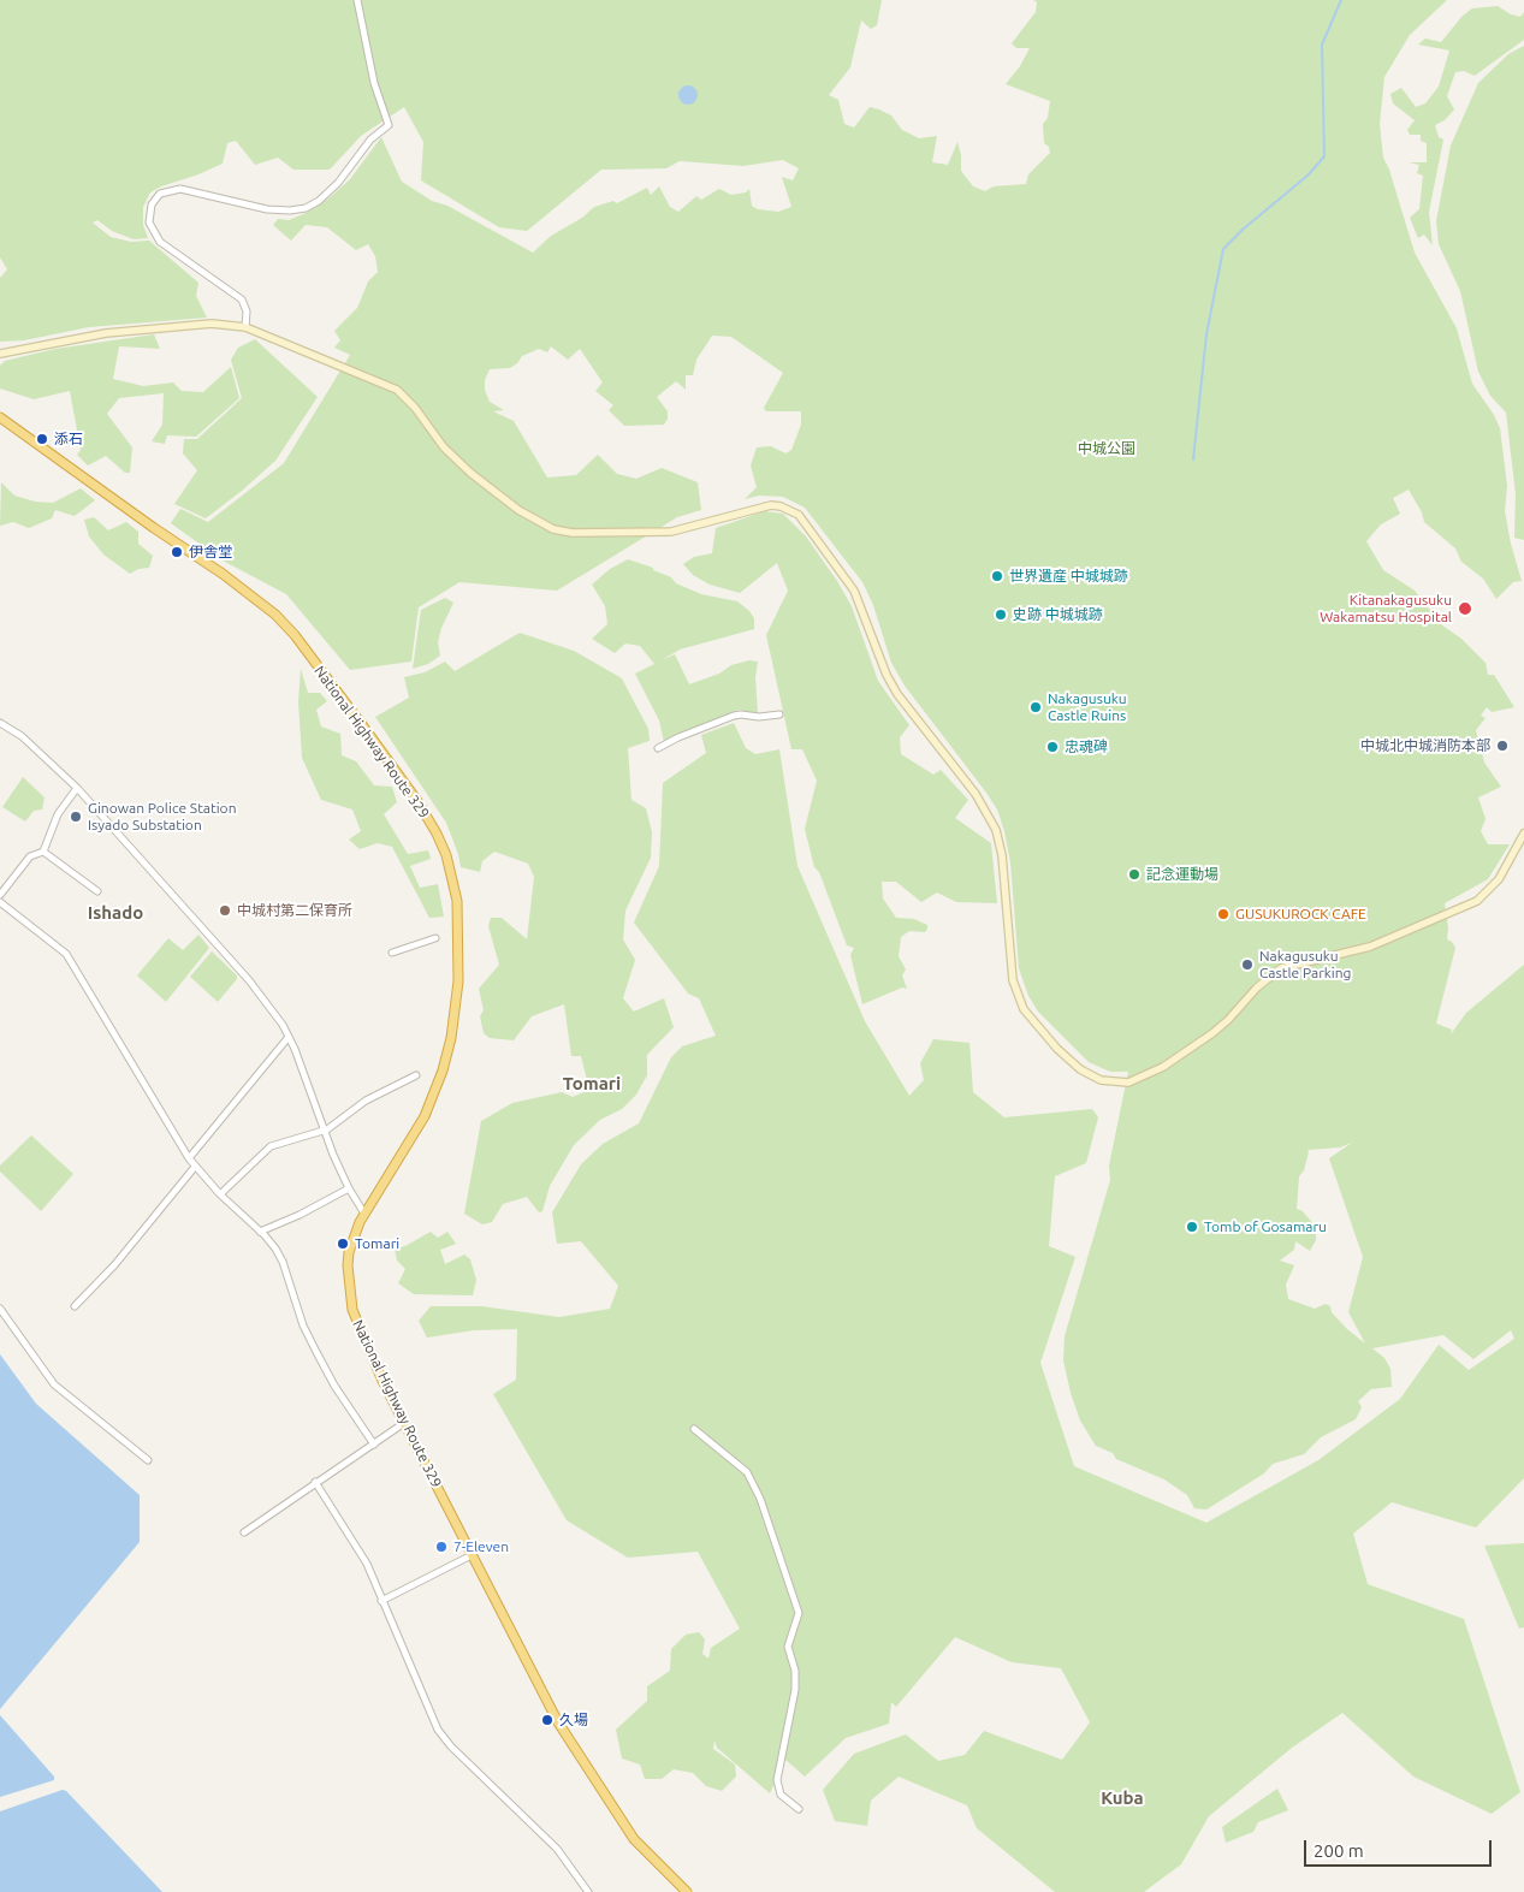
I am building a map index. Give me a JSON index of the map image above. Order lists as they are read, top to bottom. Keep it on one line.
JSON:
{"streets":{"highway":["National Highway Route 329"]},"districts":["Ishado","Tomari","Kuba"],"parks":["中城公園"],"places":["添石","伊舎堂","世界遺産 中城城跡","Kitanakagusuku Wakamatsu Hospital","史跡 中城城跡","Nakagusuku Castle Ruins","中城北中城消防本部","忠魂碑","Ginowan Police Station Isyado Substation","記念運動場","中城村第二保育所","GUSUKUROCK CAFE","Nakagusuku Castle Parking","Tomb of Gosamaru","Tomari","7-Eleven","久場"],"scale_bar":"200 m"}
